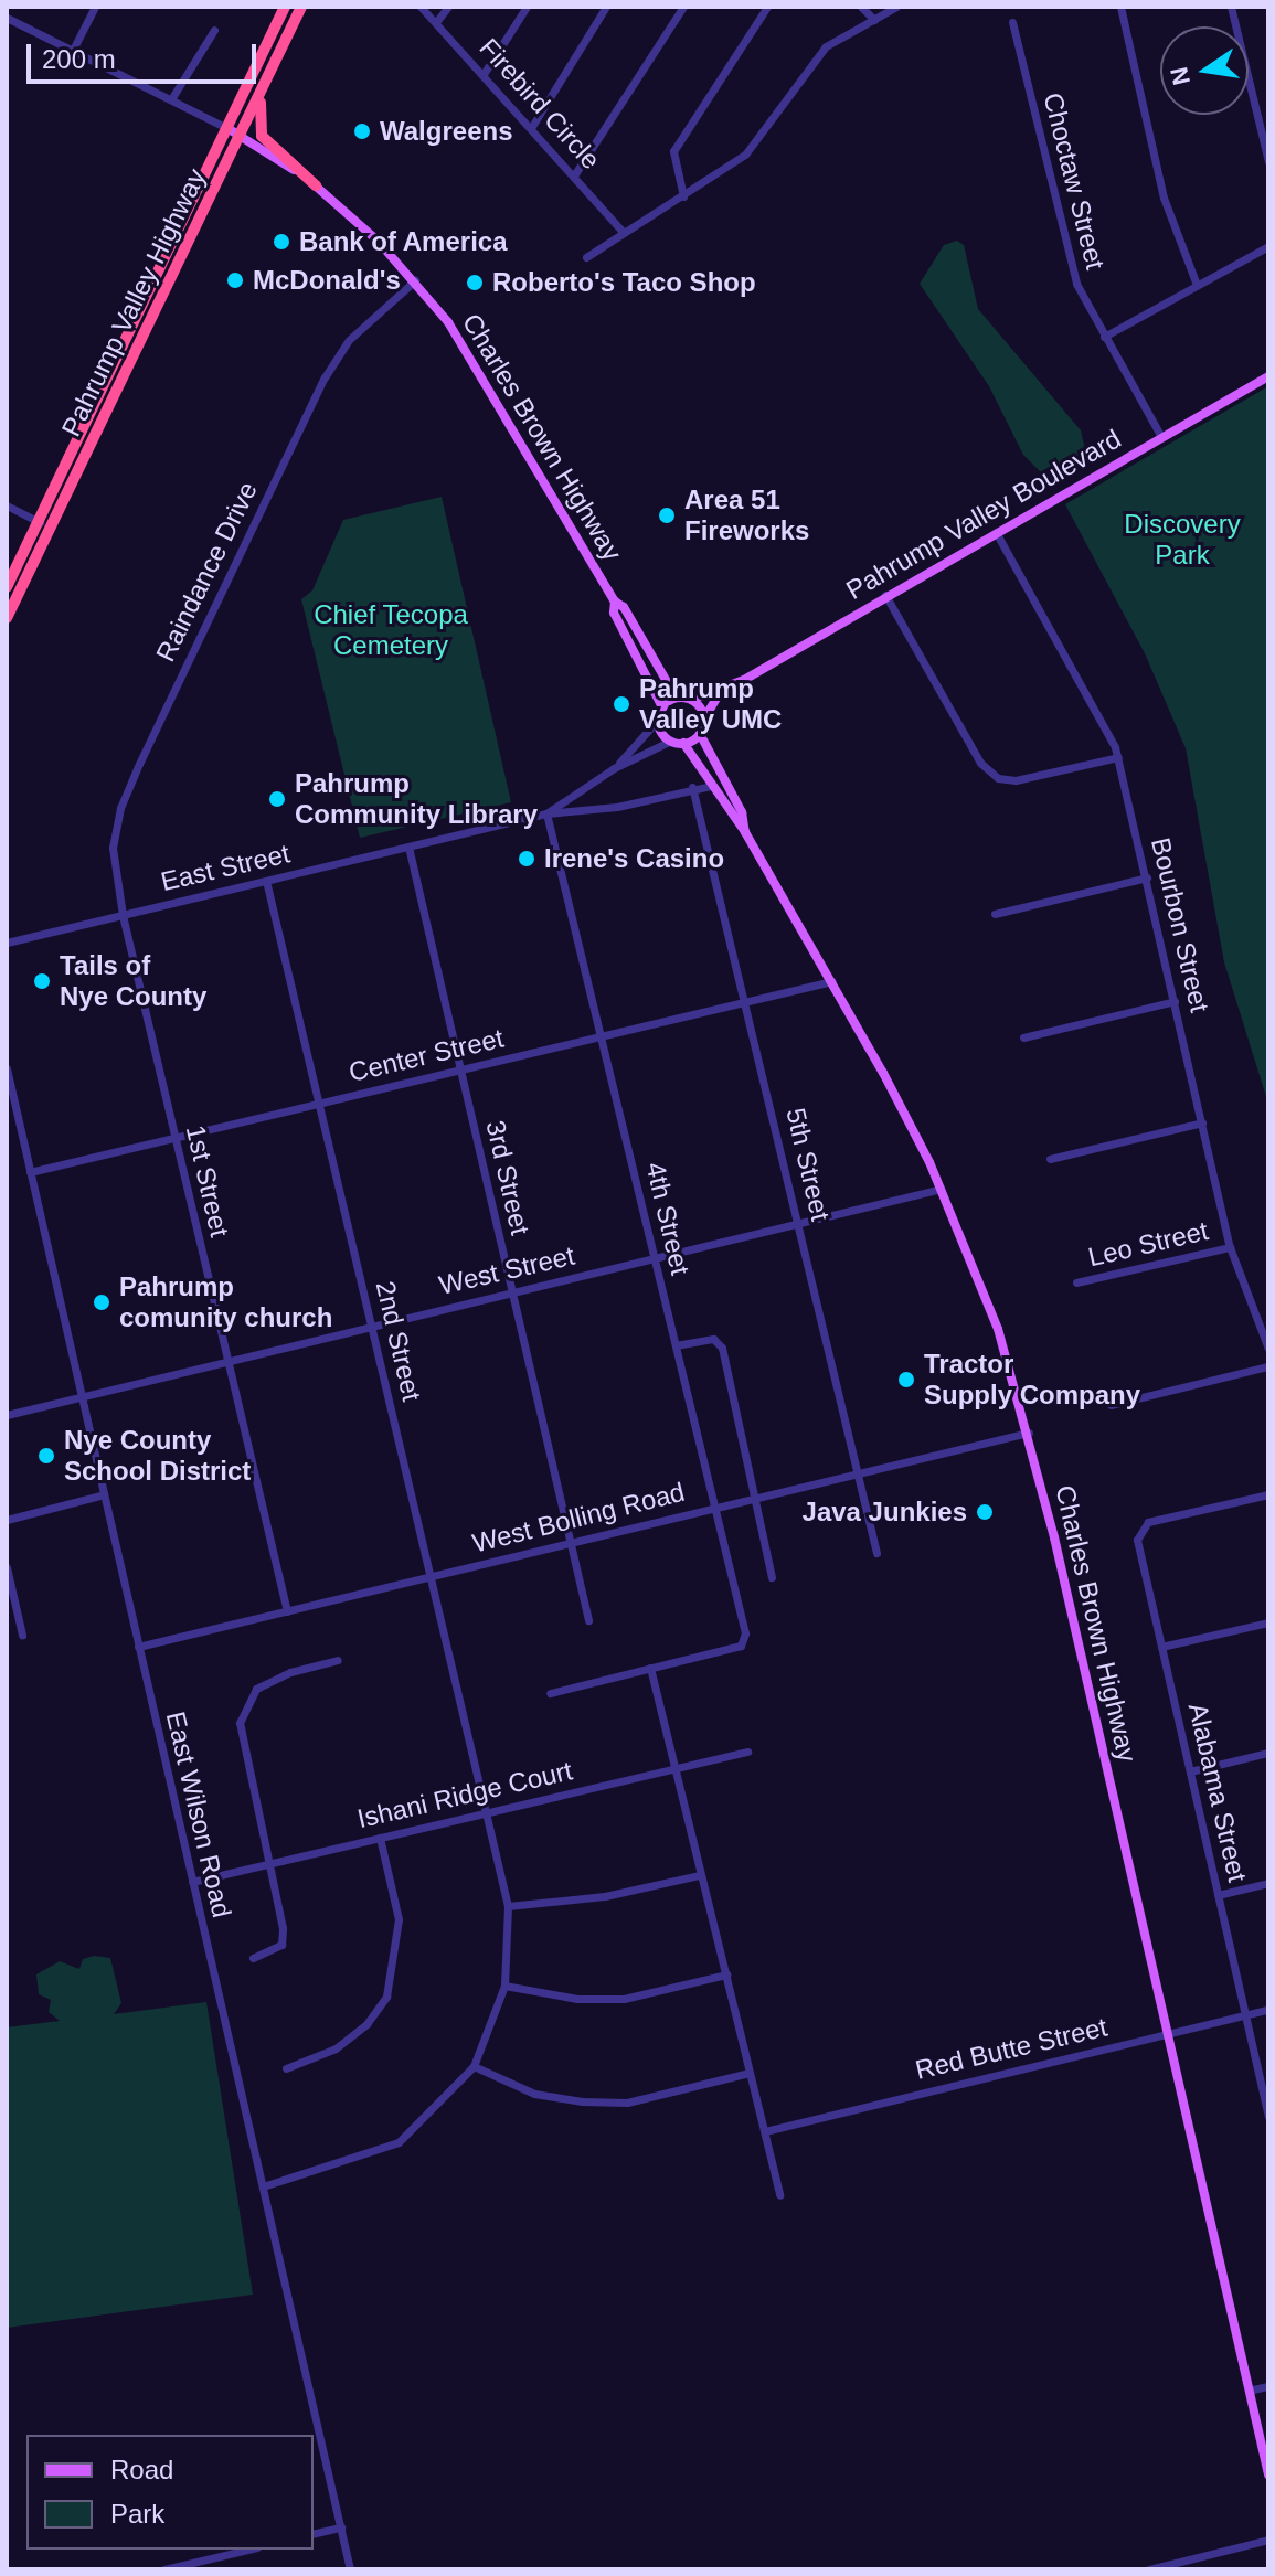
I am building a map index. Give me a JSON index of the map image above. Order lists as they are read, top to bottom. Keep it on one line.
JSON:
{"streets":{"highway":["Pahrump Valley Highway"],"main road":["Charles Brown Highway","Pahrump Valley Boulevard"],"street":["Firebird Circle","Choctaw Street","Raindance Drive","East Street","Bourbon Street","Center Street","5th Street","3rd Street","1st Street","4th Street","Leo Street","West Street","2nd Street","West Bolling Road","Alabama Street","Ishani Ridge Court","East Wilson Road","Red Butte Street"]},"crossings":[["Choctaw Street","Pahrump Valley Boulevard"],["Pahrump Valley Highway","Charles Brown Highway"],["Charles Brown Highway","Pahrump Valley Boulevard"],["Charles Brown Highway","Raindance Drive"],["Charles Brown Highway","East Street"],["Charles Brown Highway","Center Street"],["Charles Brown Highway","West Street"],["Charles Brown Highway","West Bolling Road"],["Charles Brown Highway","Red Butte Street"],["Pahrump Valley Boulevard","Bourbon Street"],["Raindance Drive","East Street"],["Raindance Drive","1st Street"],["East Street","5th Street"],["East Street","3rd Street"],["East Street","1st Street"],["East Street","4th Street"],["East Street","2nd Street"],["Bourbon Street","Leo Street"],["Center Street","5th Street"],["Center Street","3rd Street"],["Center Street","1st Street"],["Center Street","4th Street"],["Center Street","2nd Street"],["Center Street","East Wilson Road"],["5th Street","West Street"],["5th Street","West Bolling Road"],["3rd Street","West Street"],["3rd Street","West Bolling Road"],["1st Street","West Street"],["1st Street","West Bolling Road"],["4th Street","West Street"],["4th Street","West Bolling Road"],["West Street","2nd Street"],["West Street","East Wilson Road"],["2nd Street","West Bolling Road"],["2nd Street","Ishani Ridge Court"],["West Bolling Road","East Wilson Road"],["Alabama Street","Red Butte Street"],["Ishani Ridge Court","East Wilson Road"]],"parks":["Discovery Park","Chief Tecopa Cemetery"],"places":["Walgreens","Bank of America","McDonald's","Roberto's Taco Shop","Area 51 Fireworks","Pahrump Valley UMC","Pahrump Community Library","Irene's Casino","Tails of Nye County","Pahrump comunity church","Tractor Supply Company","Nye County School District","Java Junkies"],"legend":["Road","Park"],"scale_bar":"200 m","north":"left"}
